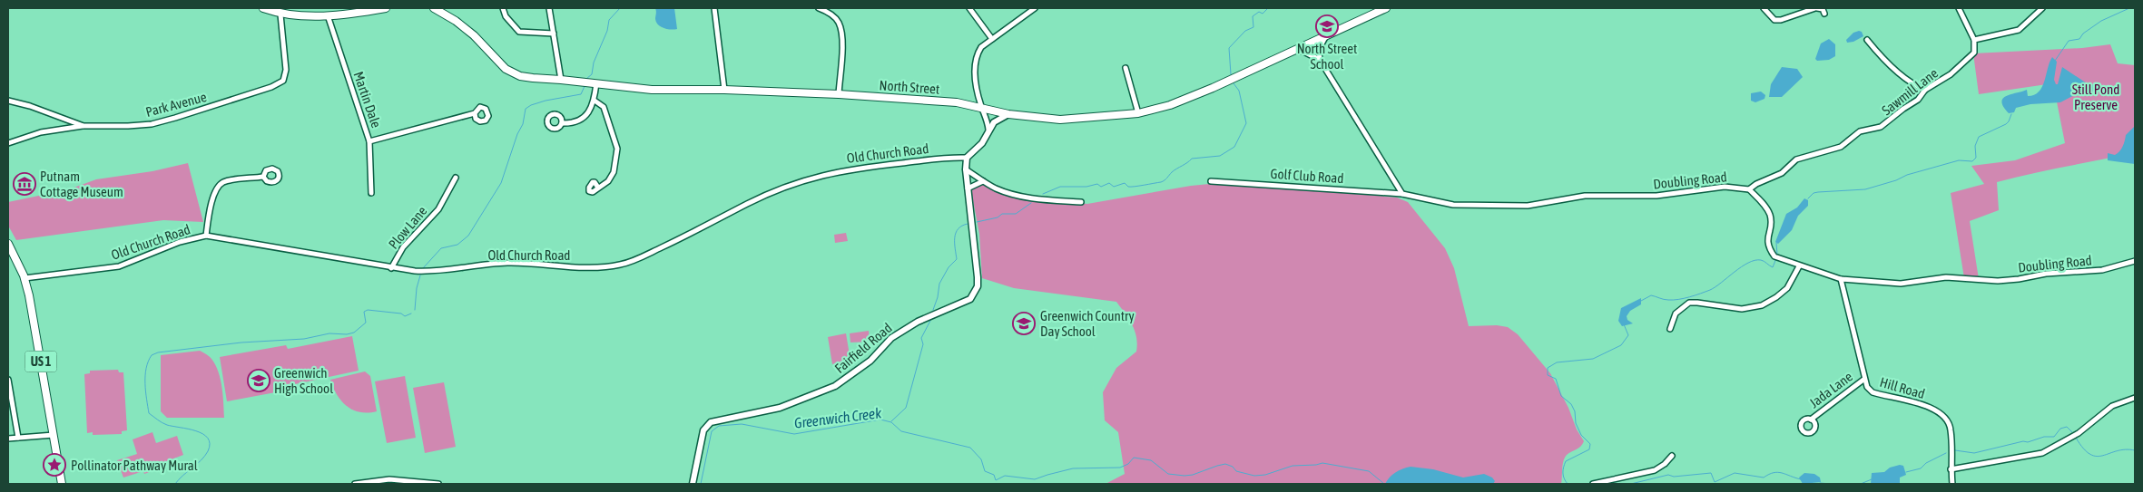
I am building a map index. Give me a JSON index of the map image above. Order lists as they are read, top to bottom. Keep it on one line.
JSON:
{"streets":{"main road":["North Street","US 1"],"street":["Sawmill Lane","Martin Dale","Park Avenue","Old Church Road","Golf Club Road","Doubling Road","Plow Lane","Fairfield Road","Hill Road","Jada Lane"]},"crossings":[["Sawmill Lane","Doubling Road"],["Old Church Road","Plow Lane"],["Old Church Road","Fairfield Road"],["Old Church Road","US 1"],["Golf Club Road","Doubling Road"],["Doubling Road","Hill Road"],["Hill Road","Jada Lane"]],"water":["Greenwich Creek"],"parks":["Still Pond Preserve"],"places":{"school or university":["North Street School","Greenwich Country Day School","Greenwich High School"],"museum":["Putnam Cottage Museum"],"place":["Pollinator Pathway Mural"]}}
